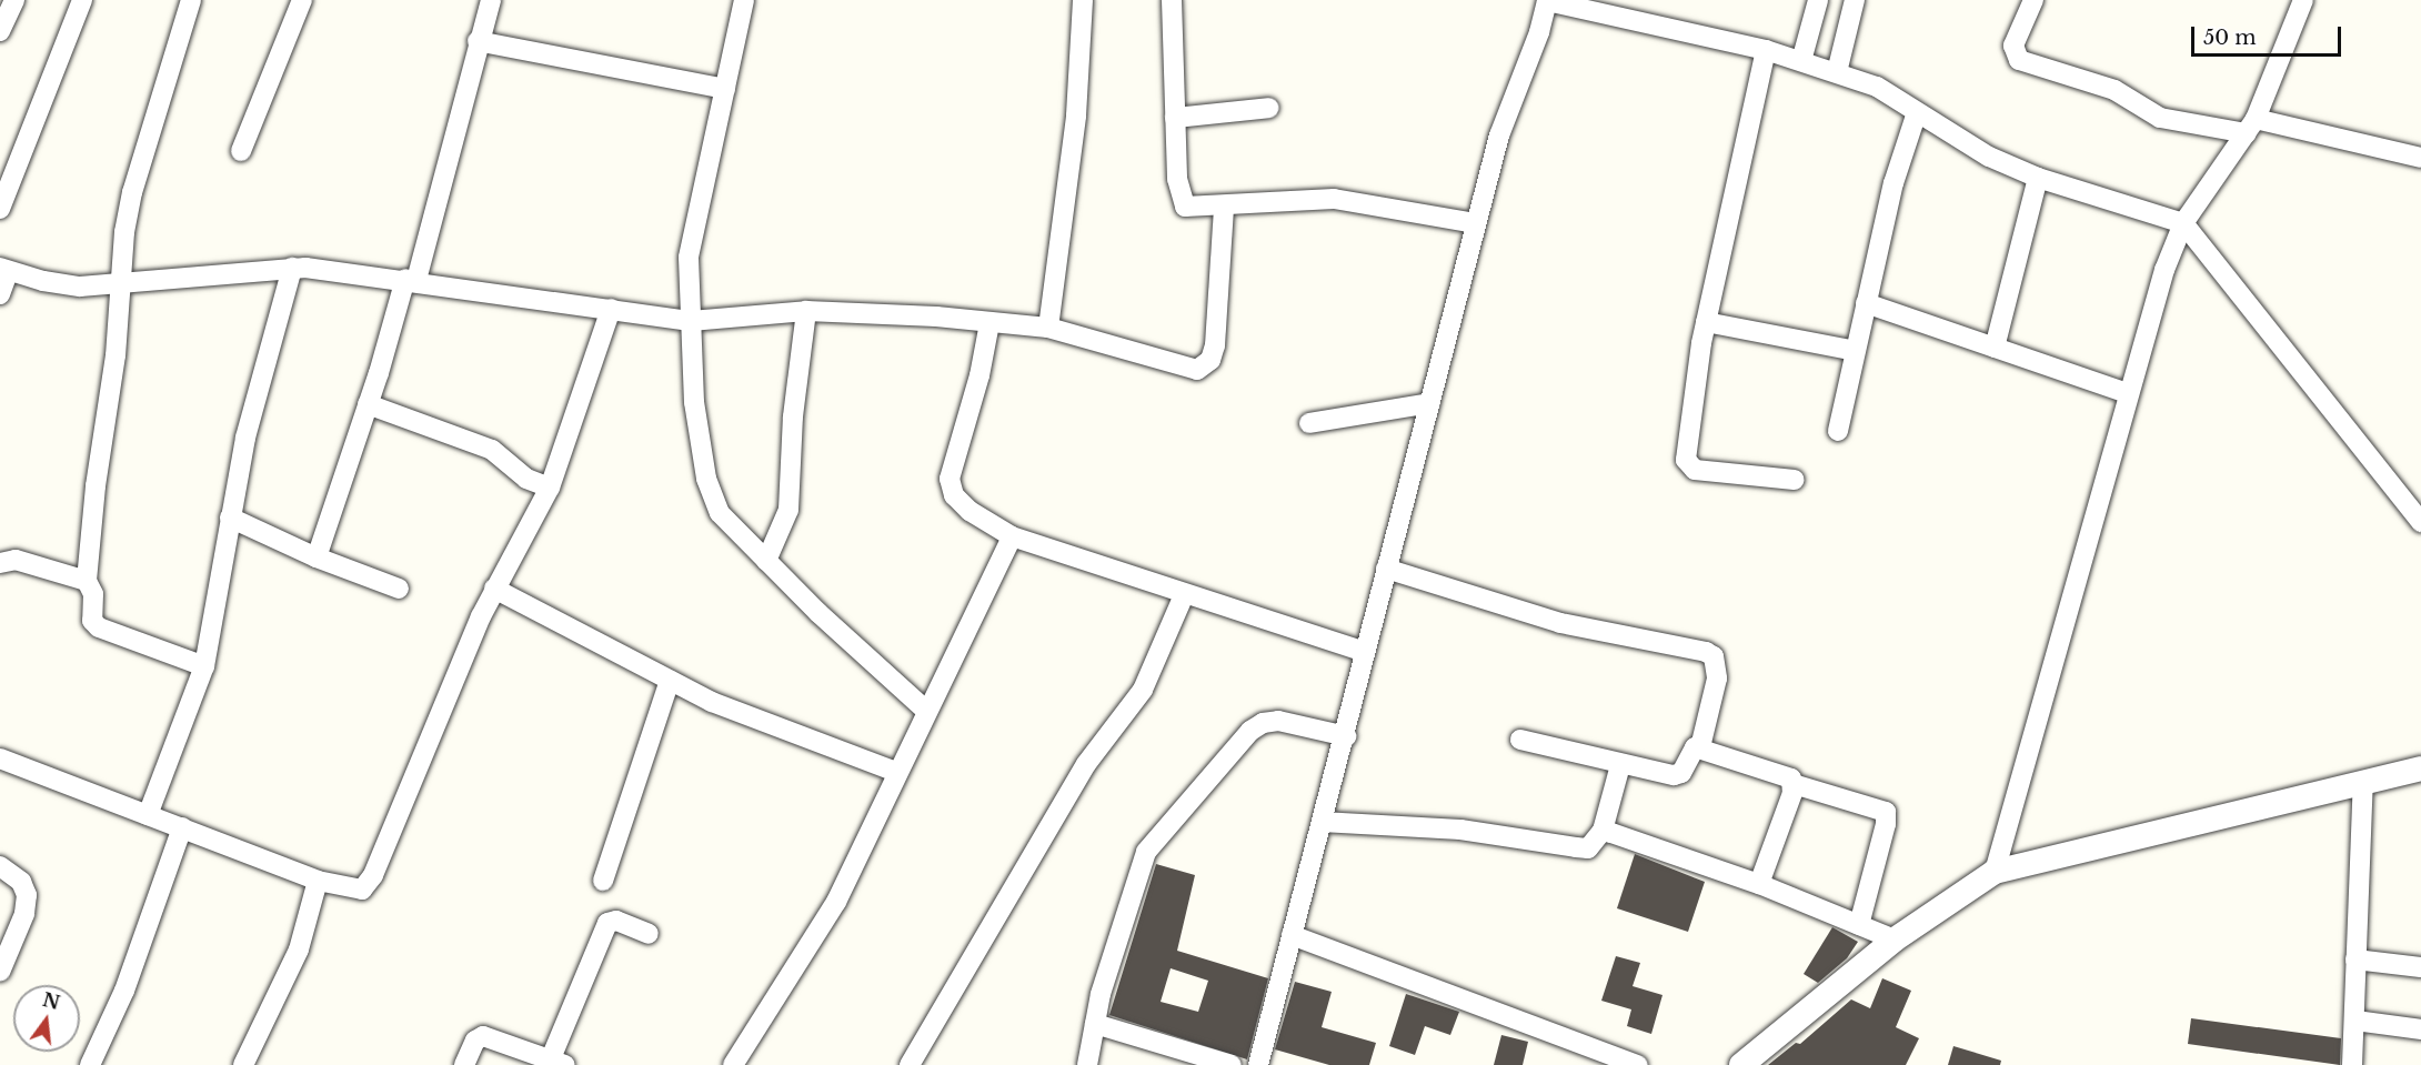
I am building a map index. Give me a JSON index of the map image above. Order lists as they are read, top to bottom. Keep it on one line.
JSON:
{"scale_bar":"50 m","north":"top"}
